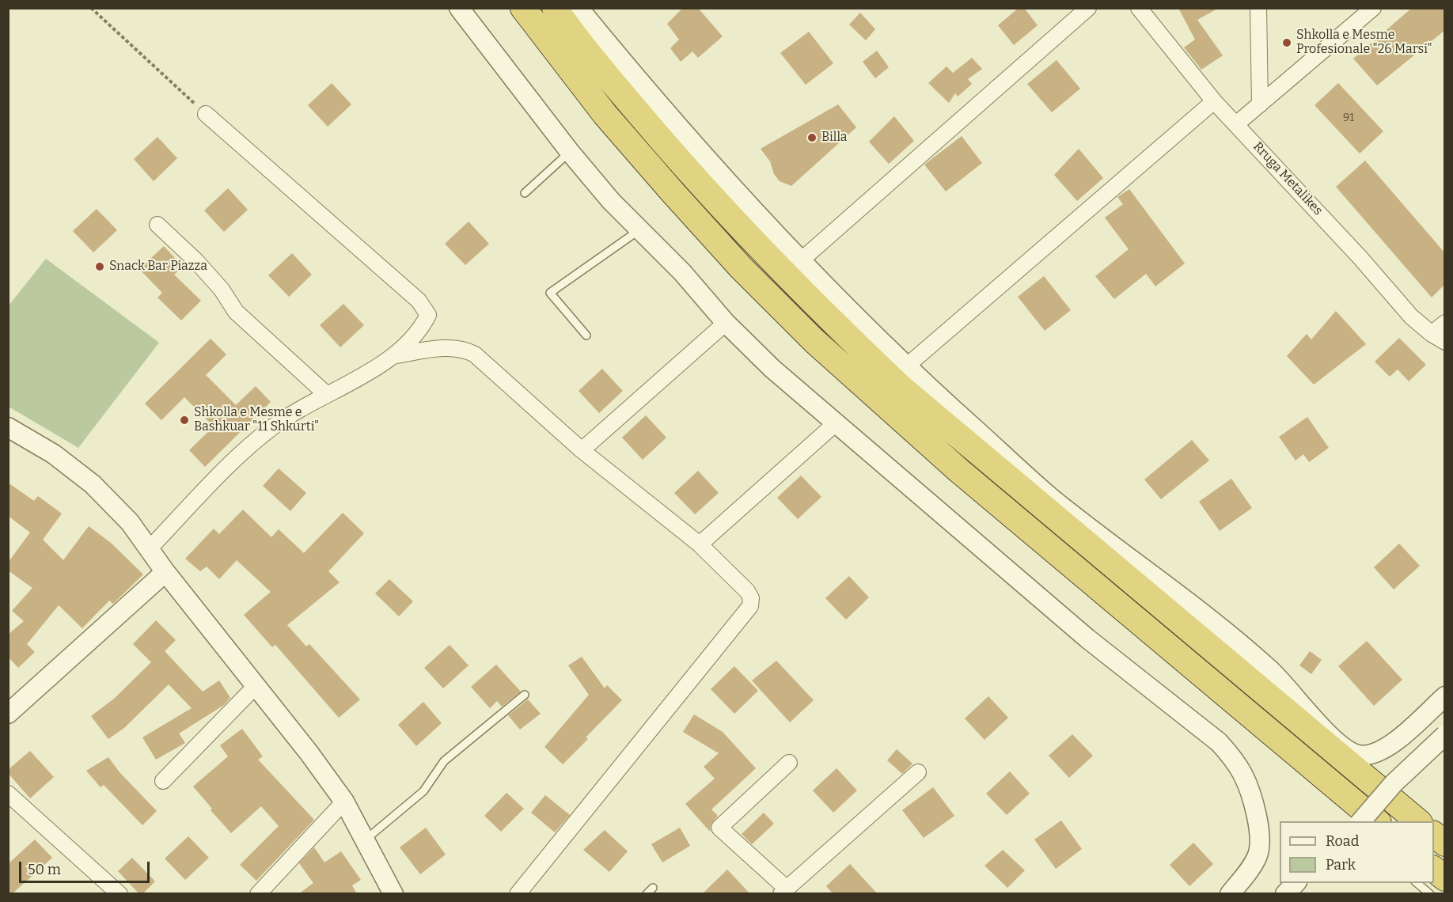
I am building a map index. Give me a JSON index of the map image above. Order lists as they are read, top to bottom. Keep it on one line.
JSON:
{"streets":{"street":["Rruga Metalikes"]},"places":["Shkolla e Mesme Profesionale \"26 Marsi\"","Billa","Snack Bar Piazza","Shkolla e Mesme e Bashkuar \"11 Shkurti\""],"house_numbers":["91"],"legend":["Road","Park"],"scale_bar":"50 m"}
